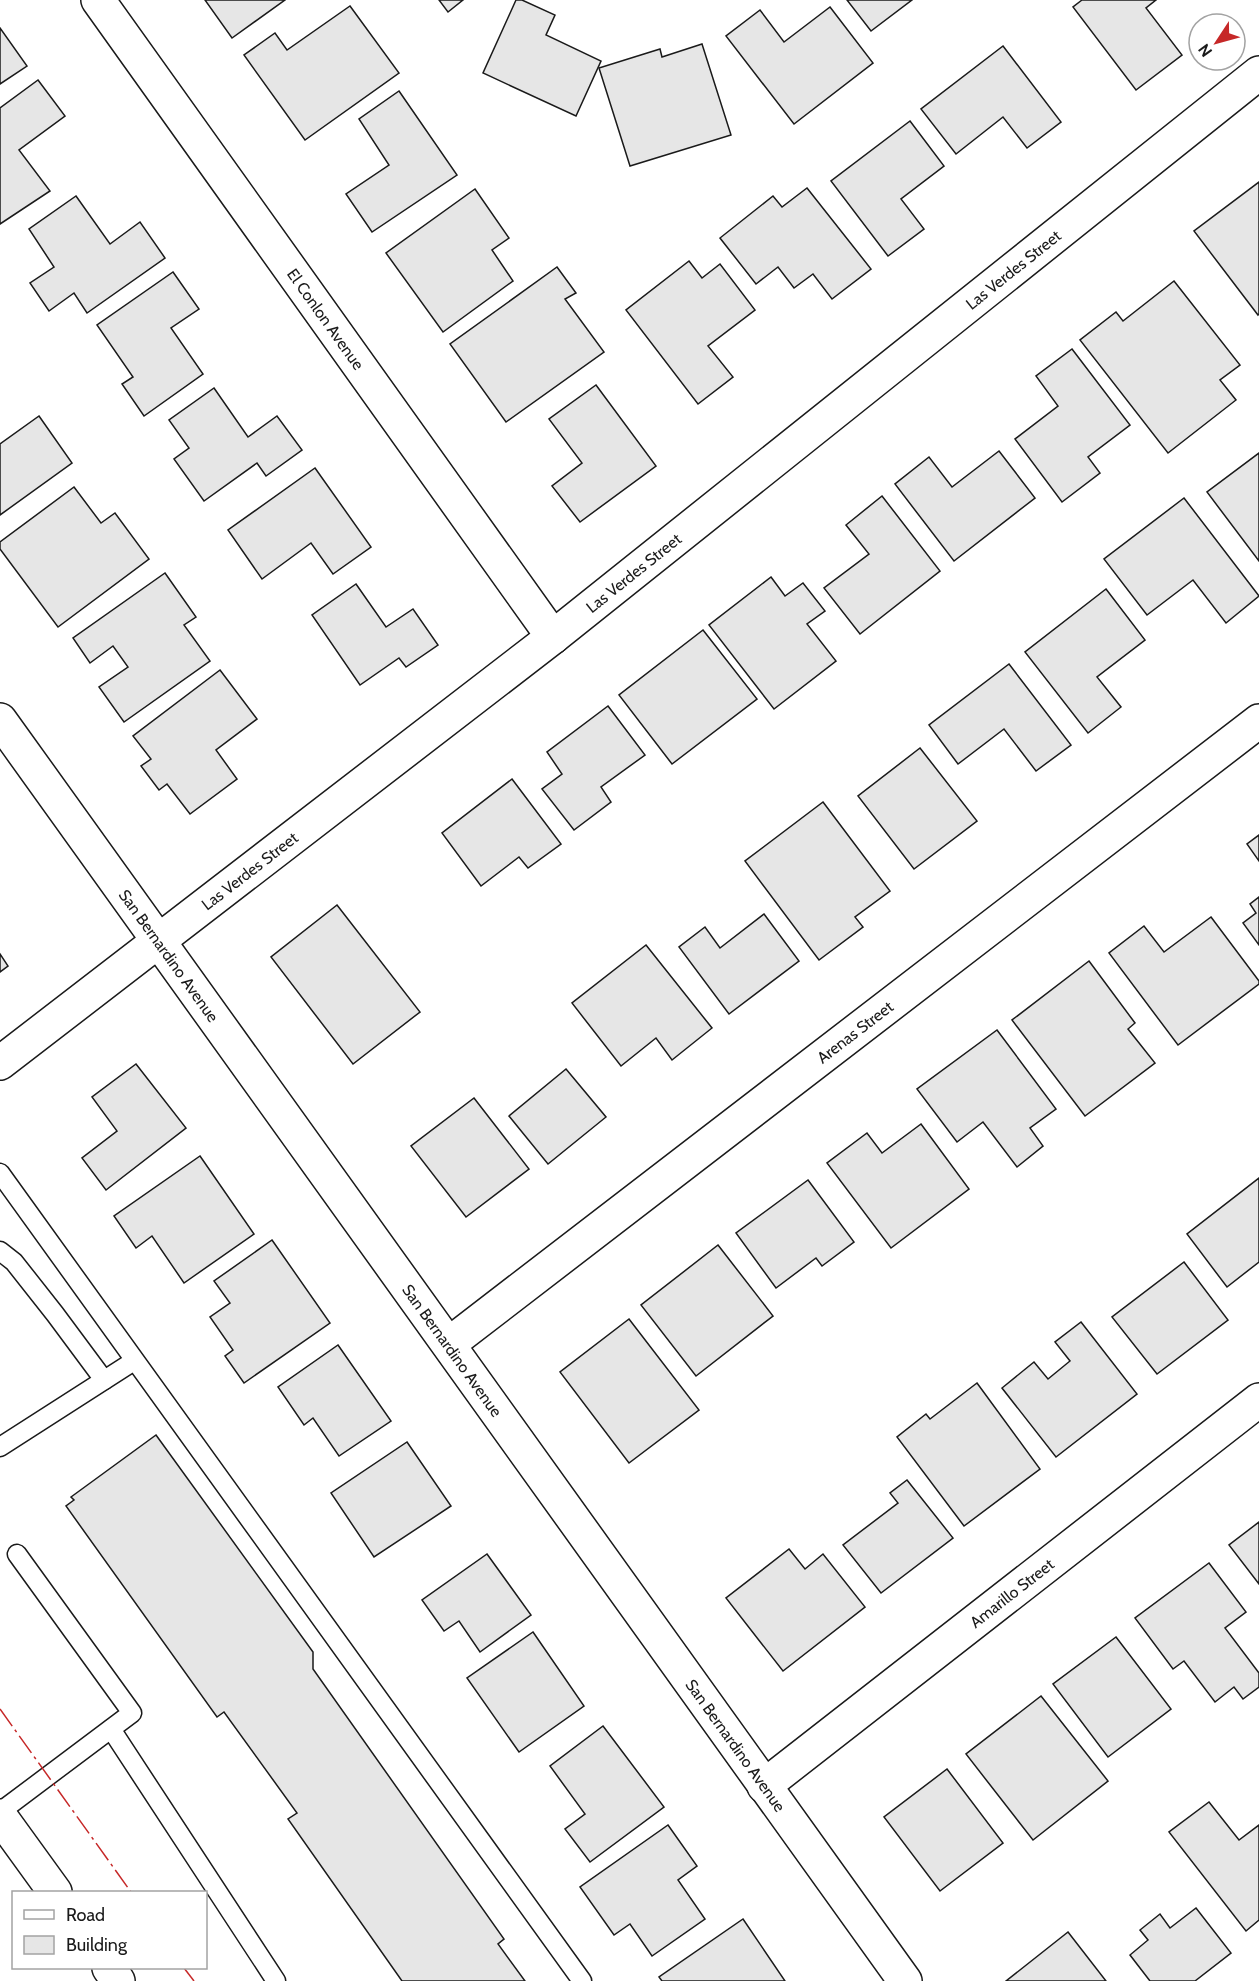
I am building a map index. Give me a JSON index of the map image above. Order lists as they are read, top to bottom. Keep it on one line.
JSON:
{"streets":{"street":["Las Verdes Street","El Conlon Avenue","San Bernardino Avenue","Arenas Street","Amarillo Street"]},"crossings":[["Las Verdes Street","El Conlon Avenue"],["Las Verdes Street","San Bernardino Avenue"],["San Bernardino Avenue","Arenas Street"],["San Bernardino Avenue","Amarillo Street"]],"legend":["Road","Building"],"north":"bottom left"}
